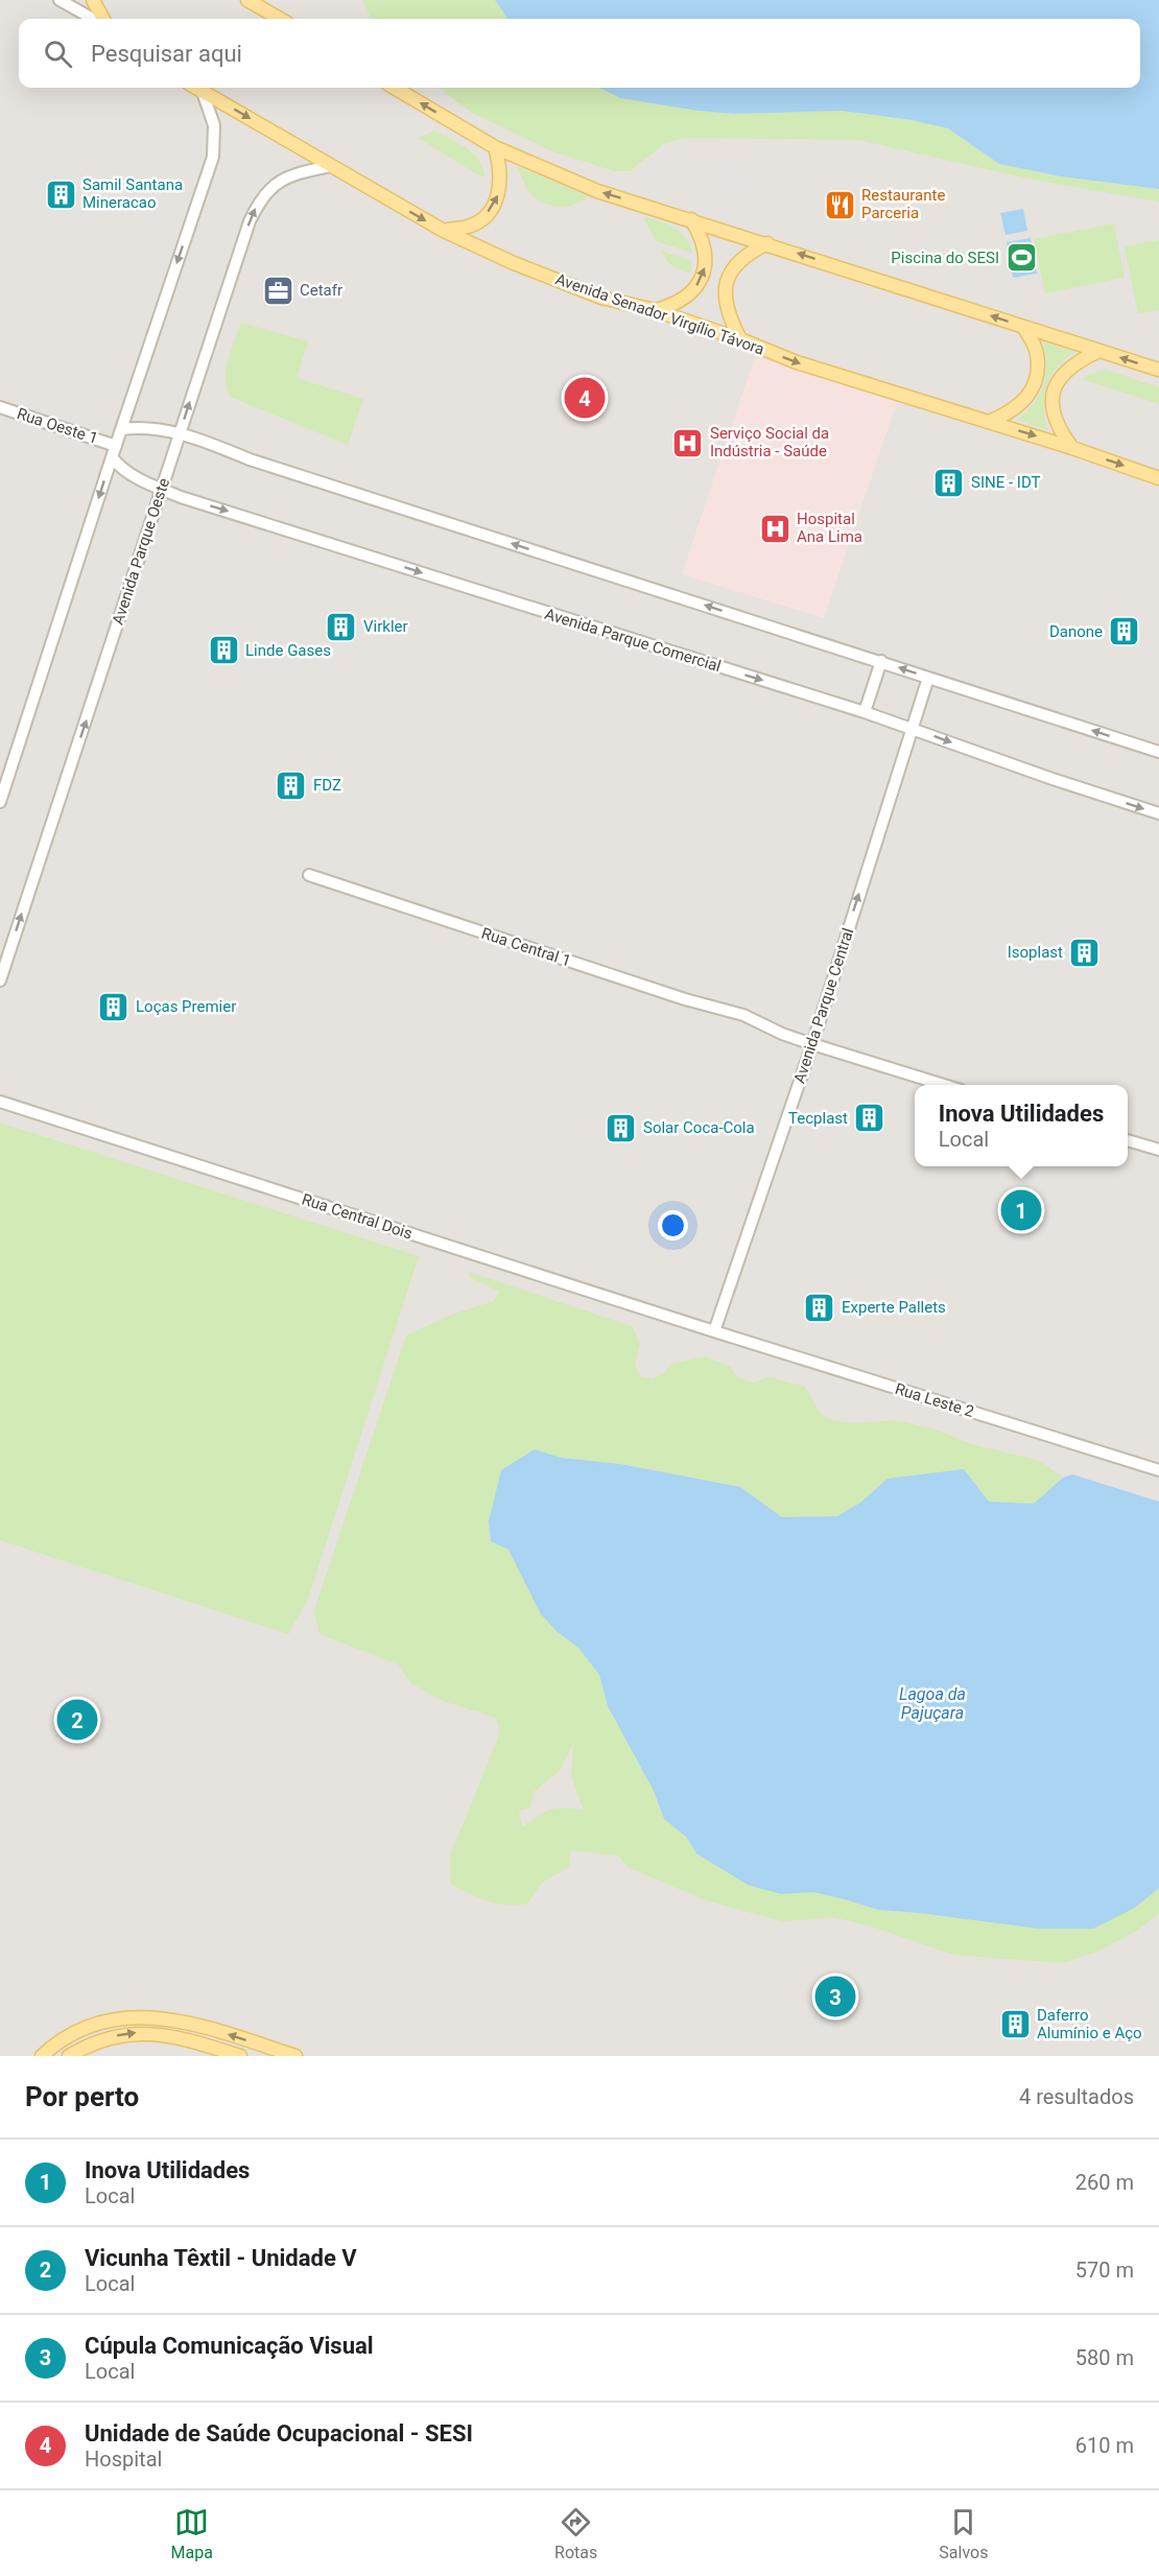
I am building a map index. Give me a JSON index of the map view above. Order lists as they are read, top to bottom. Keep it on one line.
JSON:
{"streets":{"main road":["Avenida Senador Virgílio Távora"],"street":["Rua Oeste 1","Avenida Parque Oeste","Avenida Parque Comercial","Rua Central 1","Avenida Parque Central","Rua Central Dois","Rua Leste 2"]},"crossings":[["Avenida Senador Virgílio Távora","Avenida Parque Oeste"],["Avenida Parque Oeste","Avenida Parque Comercial"],["Avenida Parque Comercial","Avenida Parque Central"],["Rua Central 1","Avenida Parque Central"],["Avenida Parque Central","Rua Central Dois"],["Avenida Parque Central","Rua Leste 2"],["Rua Central Dois","Rua Leste 2"]],"one_way":["Avenida Parque Central"],"water":["Lagoa da Pajuçara"],"places":{"building":["Samil Santana Mineracao","SINE - IDT","Virkler","Danone","Linde Gases","FDZ","Isoplast","Loças Premier","Tecplast","Solar Coca-Cola","Experte Pallets","Daferro Alumínio e Aço"],"restaurant":["Restaurante Parceria"],"sports":["Piscina do SESI"],"office":["Cetafr"],"hospital":["Serviço Social da Indústria - Saúde","Hospital Ana Lima"]},"page":{"search":"Pesquisar aqui","pins":["4","1","2","3"],"popup":["Inova Utilidades","Local"],"heading":["Por perto","4 resultados"],"list":[{"mark":"1","name":"Inova Utilidades","note":"Local","value":"260 m"},{"mark":"2","name":"Vicunha Têxtil - Unidade V","note":"Local","value":"570 m"},{"mark":"3","name":"Cúpula Comunicação Visual","note":"Local","value":"580 m"},{"mark":"4","name":"Unidade de Saúde Ocupacional - SESI","note":"Hospital","value":"610 m"}],"nav":["Mapa","Rotas","Salvos"]}}
